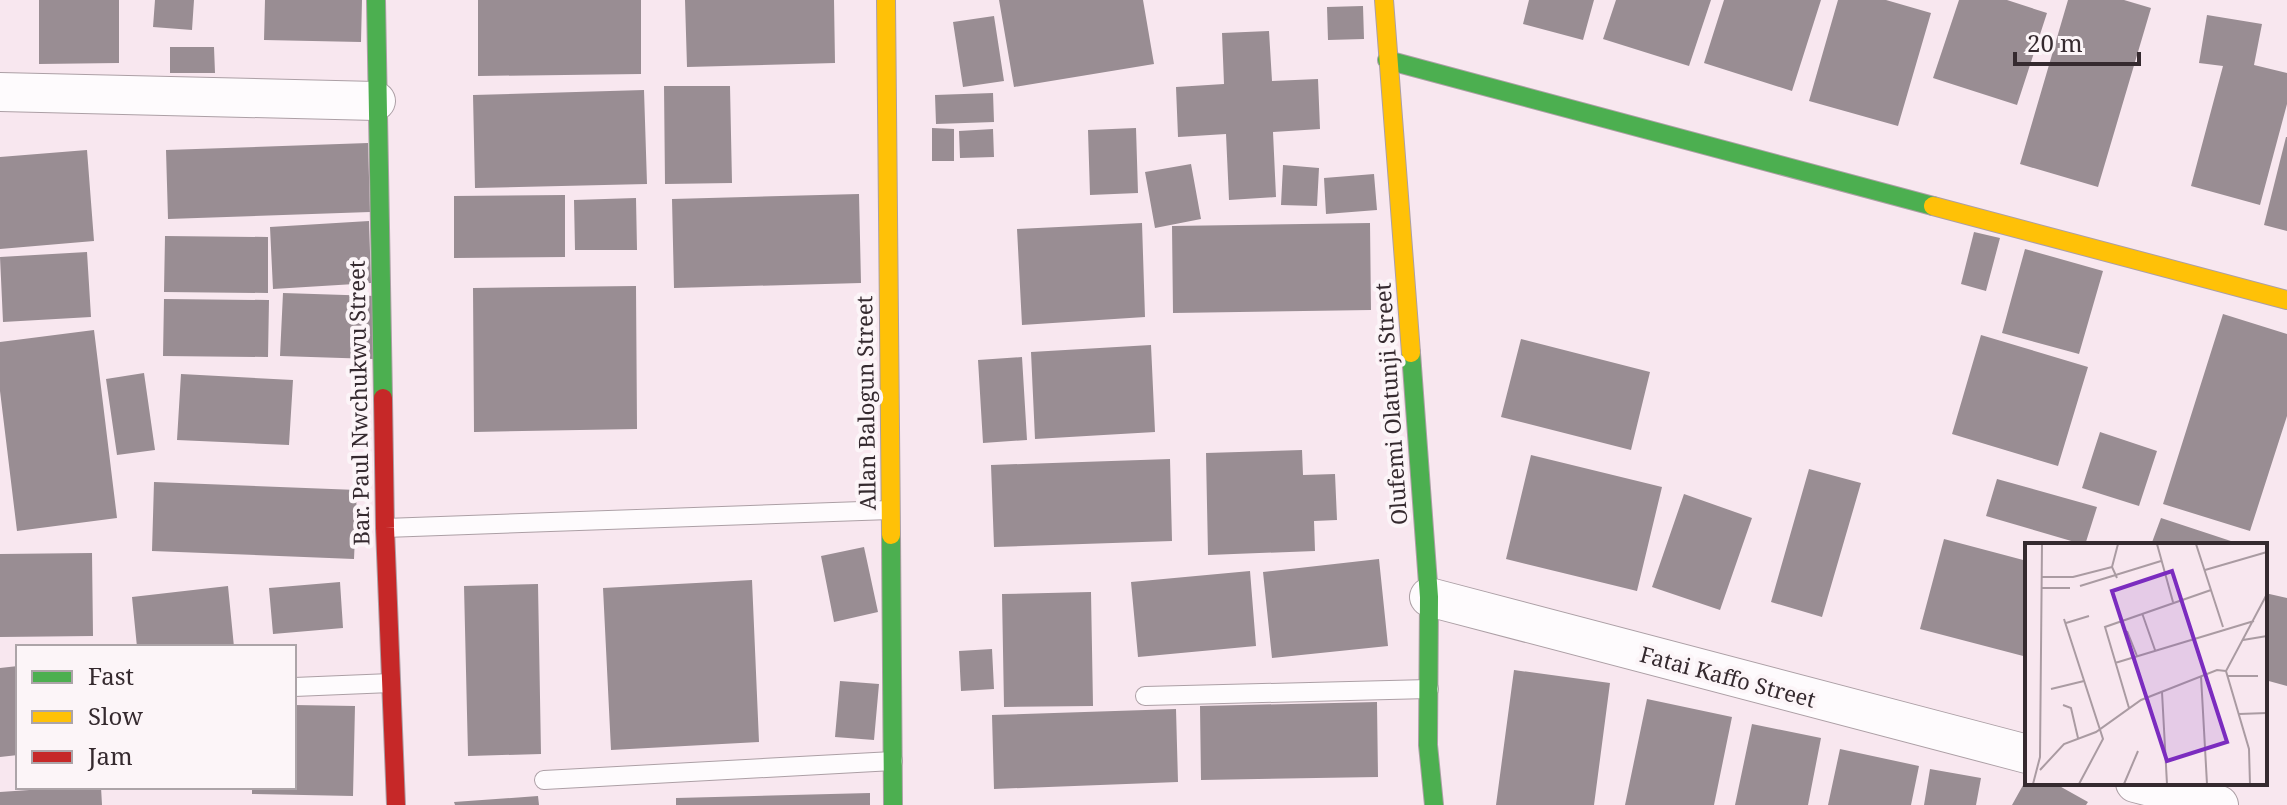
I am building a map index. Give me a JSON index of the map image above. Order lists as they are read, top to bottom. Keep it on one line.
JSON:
{"streets":{"street":["Bar. Paul Nwchukwu Street","Allan Balogun Street","Olufemi Olatunji Street","Fatai Kaffo Street"]},"crossings":[["Olufemi Olatunji Street","Fatai Kaffo Street"]],"legend":["Fast","Slow","Jam"],"scale_bar":"20 m"}
